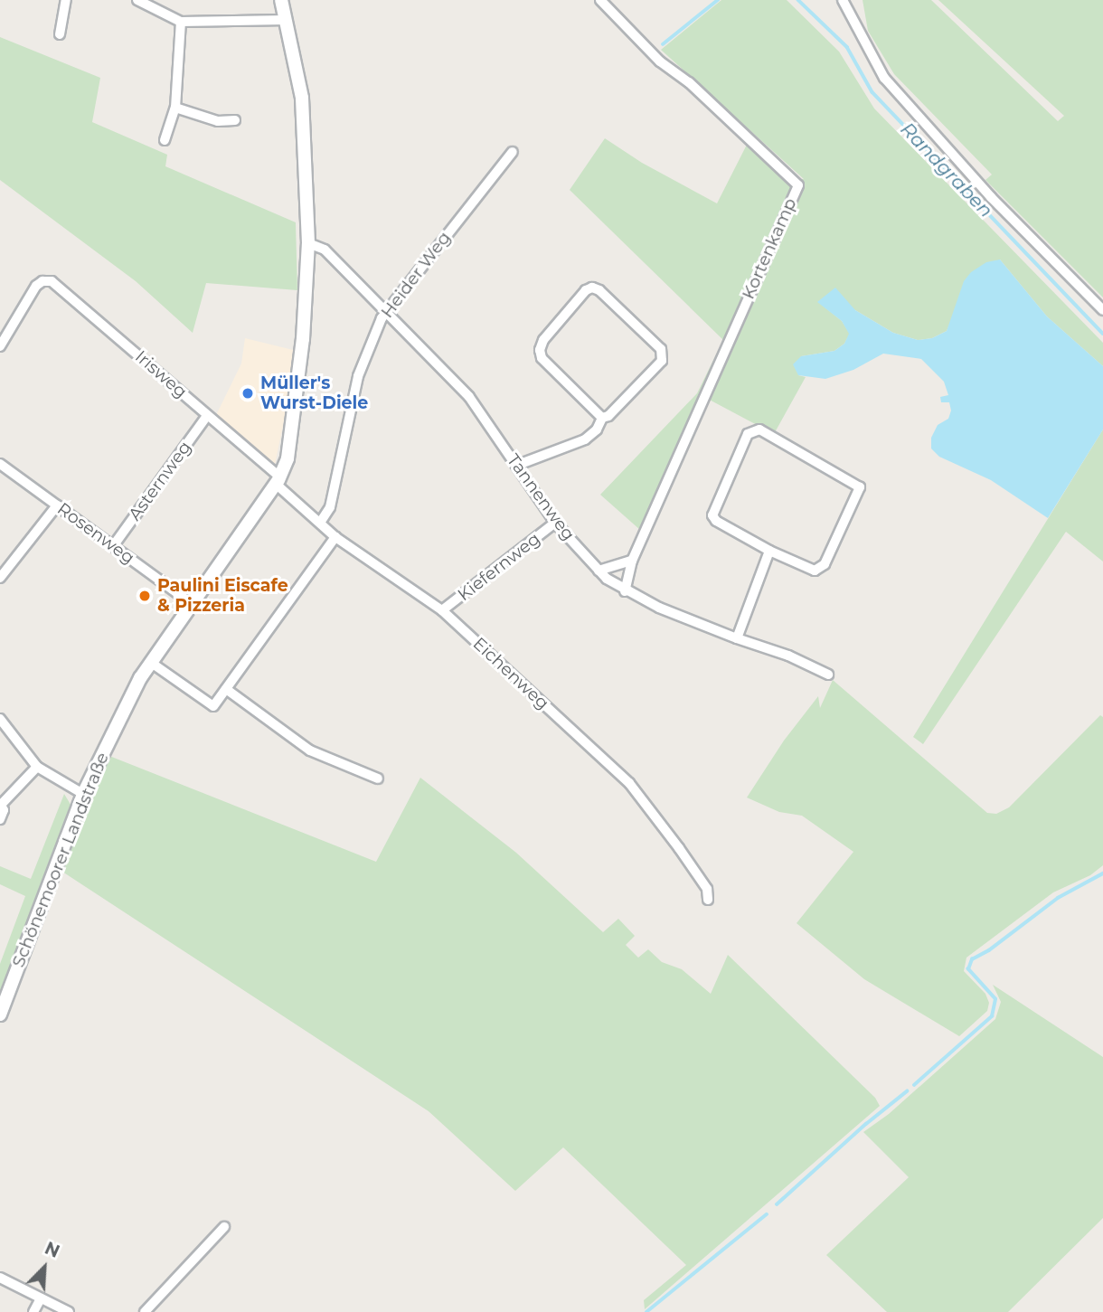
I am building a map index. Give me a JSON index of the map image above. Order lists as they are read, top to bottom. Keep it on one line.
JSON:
{"streets":{"street":["Kortenkamp","Heider Weg","Irisweg","Asternweg","Tannenweg","Rosenweg","Kiefernweg","Eichenweg","Schönemoorer Landstraße"]},"crossings":[["Kortenkamp","Tannenweg"],["Heider Weg","Tannenweg"],["Heider Weg","Eichenweg"],["Irisweg","Asternweg"],["Irisweg","Eichenweg"],["Irisweg","Schönemoorer Landstraße"],["Asternweg","Rosenweg"],["Tannenweg","Kiefernweg"],["Tannenweg","Schönemoorer Landstraße"],["Rosenweg","Schönemoorer Landstraße"],["Kiefernweg","Eichenweg"],["Eichenweg","Schönemoorer Landstraße"]],"water":["Randgraben"],"places":["Müller's Wurst-Diele","Paulini Eiscafe & Pizzeria"],"north":"top right"}
